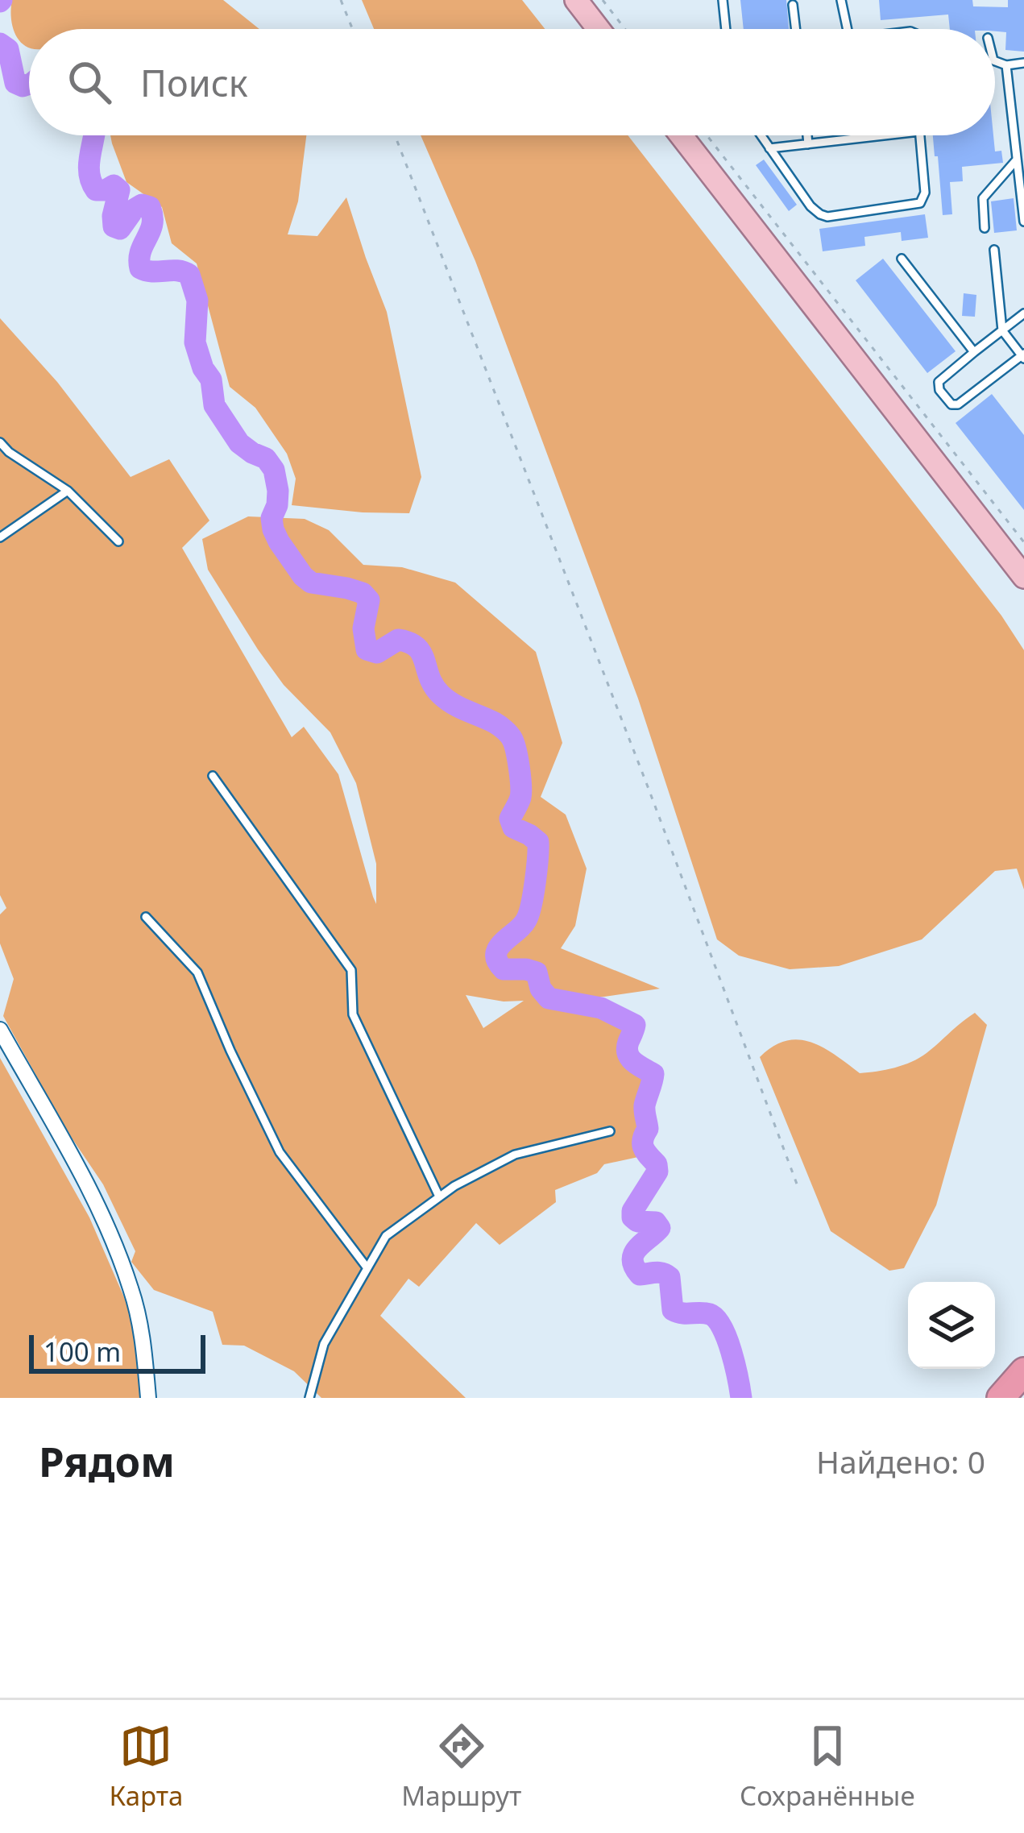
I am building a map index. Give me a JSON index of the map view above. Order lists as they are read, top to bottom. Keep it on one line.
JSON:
{"scale_bar":"100 m","page":{"search":"Поиск","scale":"100 m","heading":["Рядом","Найдено: 0"],"nav":["Карта","Маршрут","Сохранённые"]}}
